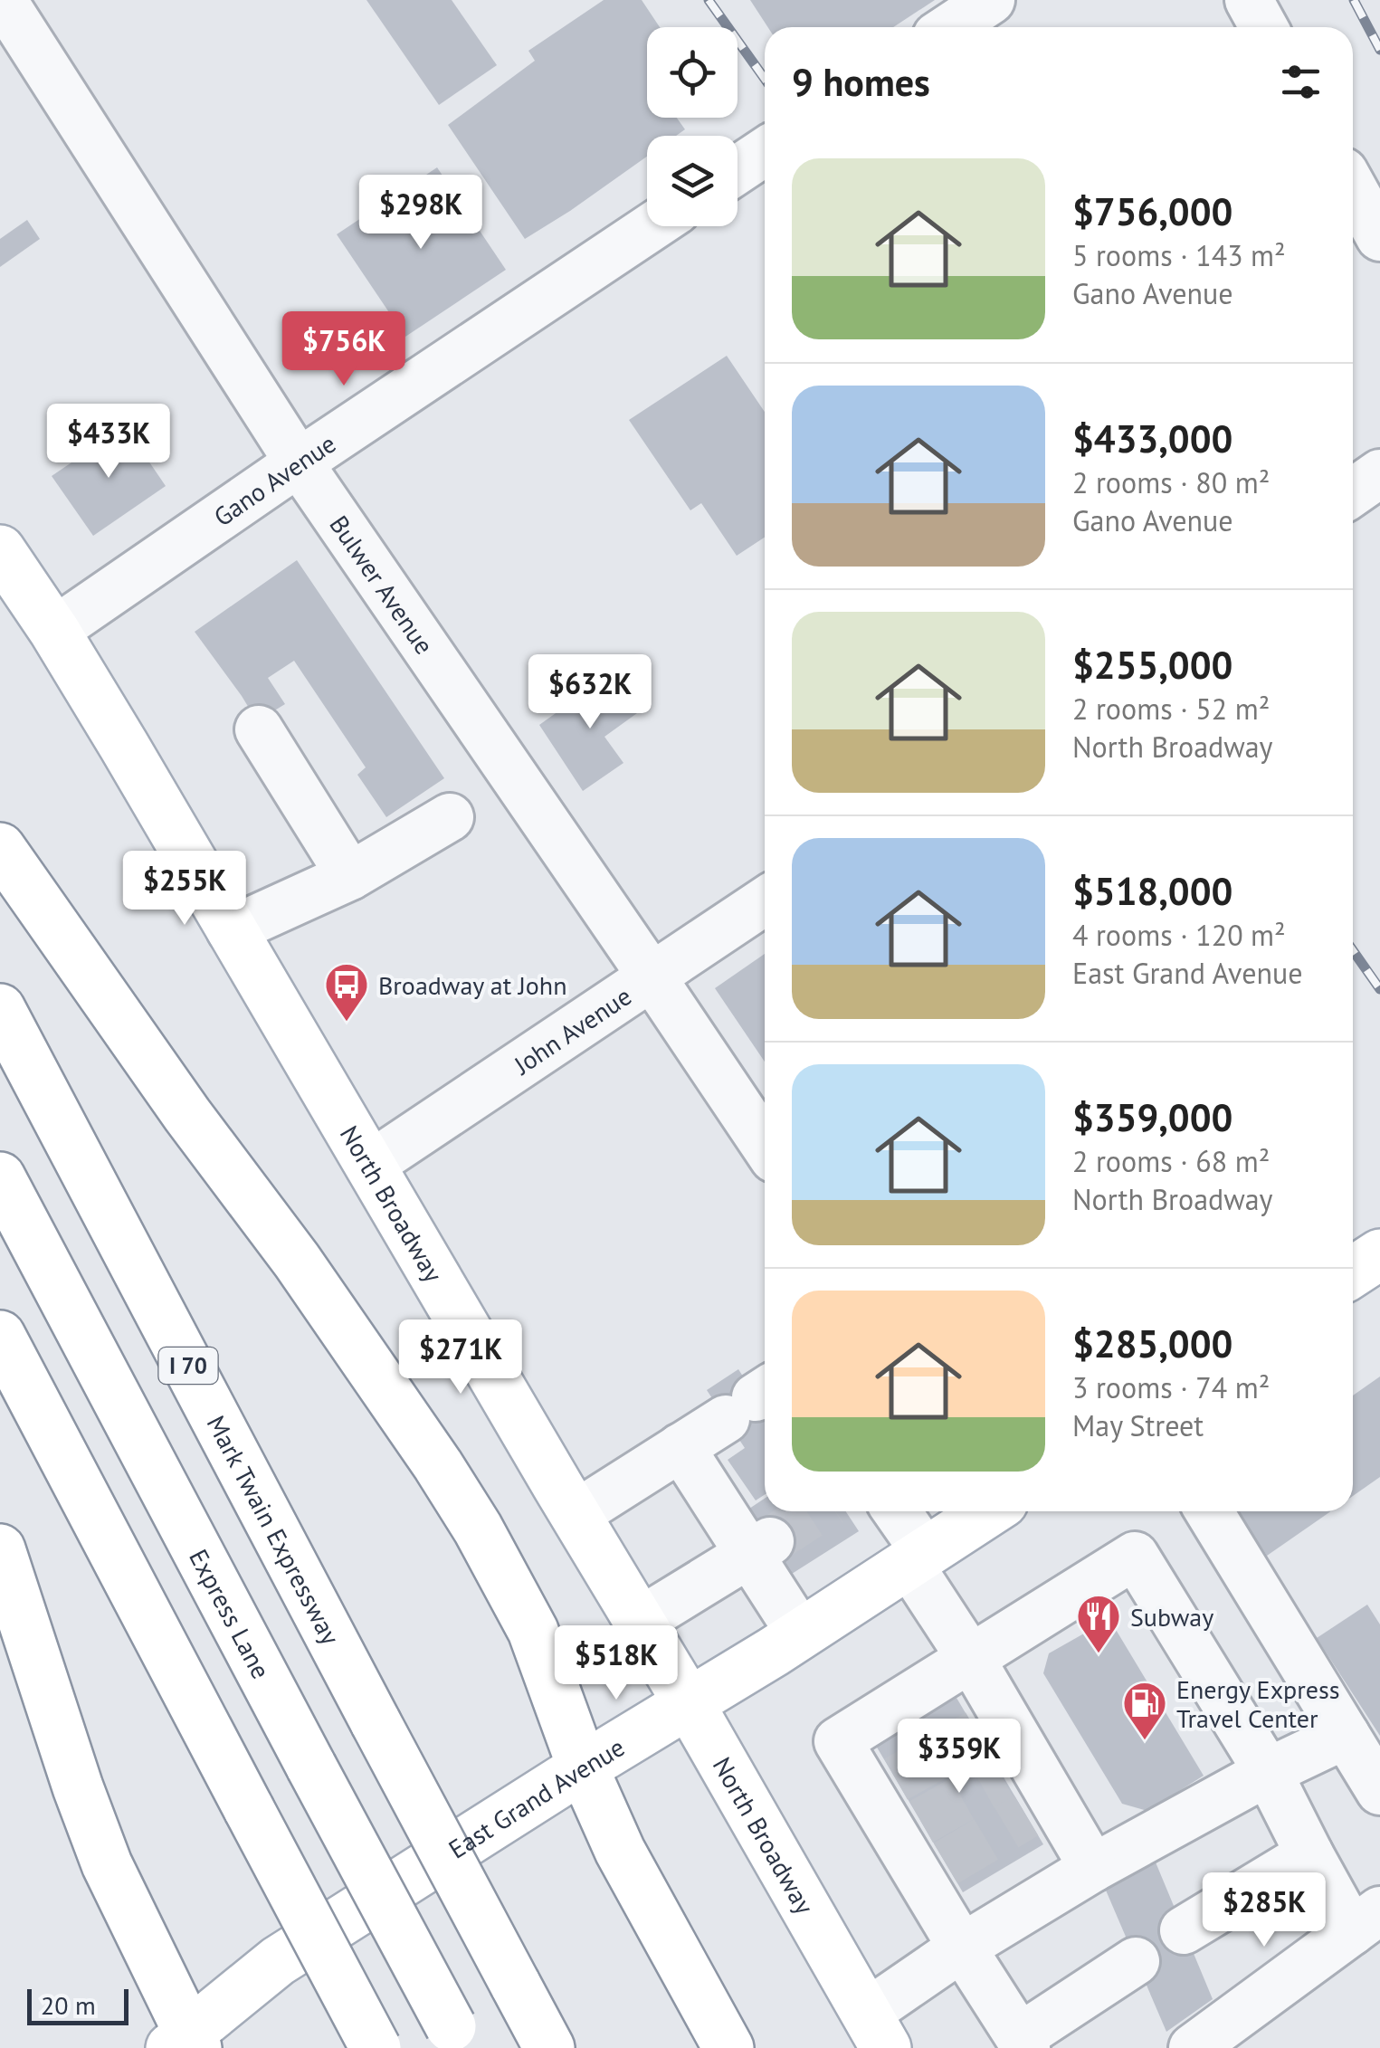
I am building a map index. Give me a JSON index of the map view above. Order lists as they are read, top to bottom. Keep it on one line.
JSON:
{"streets":{"main road":["North Broadway","I 70","Mark Twain Expressway","Express Lane","East Grand Avenue"],"street":["Gano Avenue","Bulwer Avenue","John Avenue"]},"crossings":[["Gano Avenue","Bulwer Avenue"],["Gano Avenue","North Broadway"],["Bulwer Avenue","John Avenue"],["John Avenue","North Broadway"],["North Broadway","East Grand Avenue"]],"places":{"bus stop":["Broadway at John"],"restaurant":["Subway"],"fuel station":["Energy Express Travel Center"]},"scale_bar":"20 m","page":{"heading":"9 homes","list":[{"name":"$756,000","note":"5 rooms · 143 m² · Gano Avenue"},{"name":"$433,000","note":"2 rooms · 80 m² · Gano Avenue"},{"name":"$255,000","note":"2 rooms · 52 m² · North Broadway"},{"name":"$518,000","note":"4 rooms · 120 m² · East Grand Avenue"},{"name":"$359,000","note":"2 rooms · 68 m² · North Broadway"},{"name":"$285,000","note":"3 rooms · 74 m² · May Street"}],"price":["$298K","$756K","$433K","$632K","$255K","$271K","$518K","$359K","$285K"],"scale":"20 m"}}
